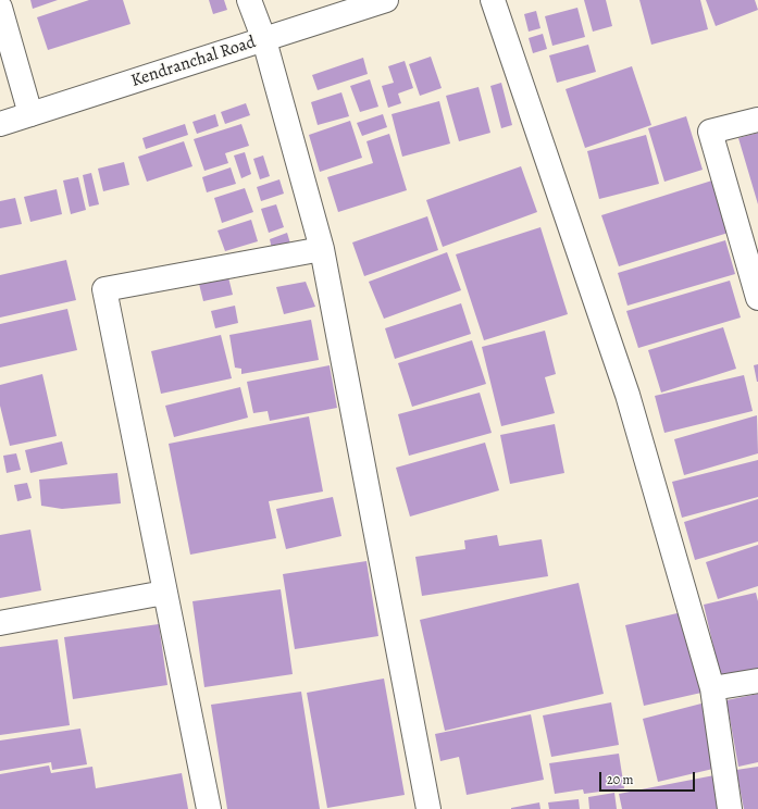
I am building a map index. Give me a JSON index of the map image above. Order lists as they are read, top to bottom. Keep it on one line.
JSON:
{"streets":{"street":["Kendranchal Road"]},"scale_bar":"20 m"}
